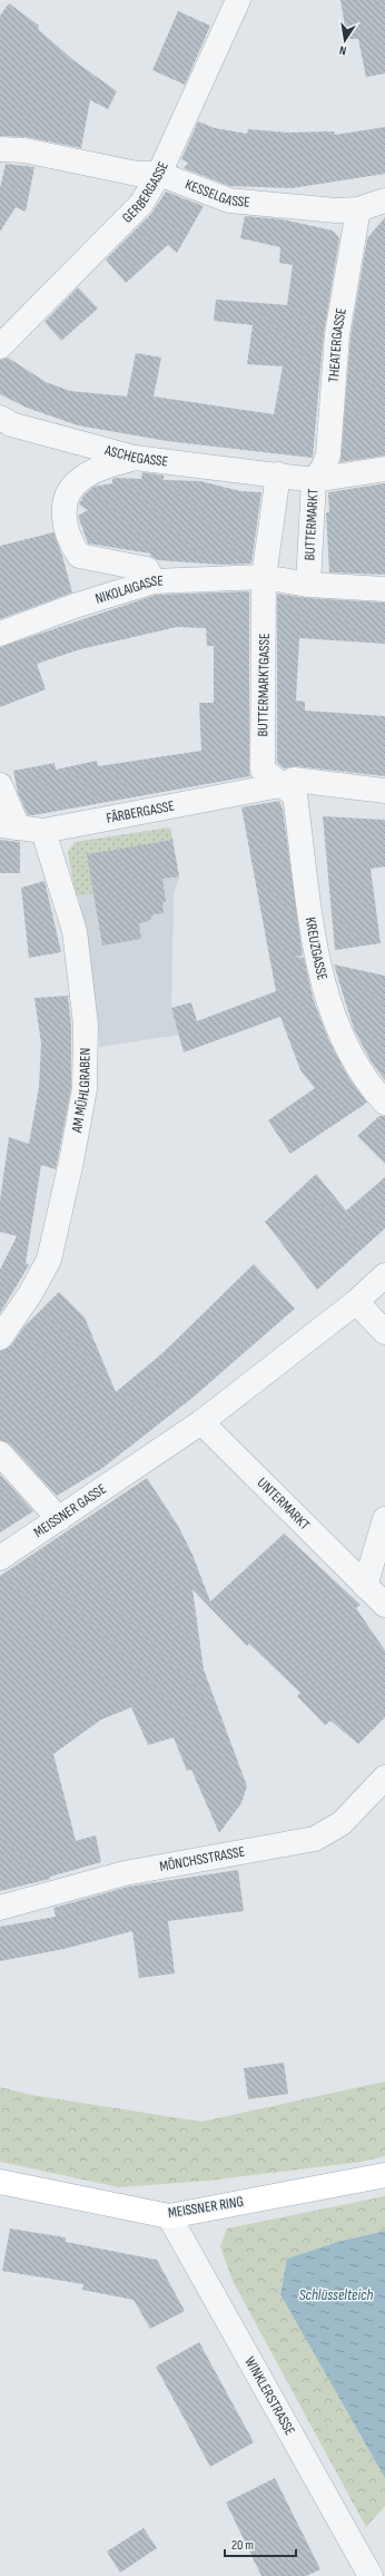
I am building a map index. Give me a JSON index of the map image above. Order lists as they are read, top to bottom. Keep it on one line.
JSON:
{"streets":{"main road":["MEISSNER RING"],"street":["GERBERGASSE","KESSELGASSE","THEATERGASSE","ASCHEGASSE","BUTTERMARKT","NIKOLAIGASSE","BUTTERMARKTGASSE","FÄRBERGASSE","KREUZGASSE","AM MÜHLGRABEN","UNTERMARKT","MEISSNER GASSE","MÖNCHSSTRASSE","WINKLERSTRASSE"]},"crossings":[["GERBERGASSE","KESSELGASSE"],["KESSELGASSE","THEATERGASSE"],["THEATERGASSE","BUTTERMARKT"],["ASCHEGASSE","BUTTERMARKT"],["NIKOLAIGASSE","BUTTERMARKTGASSE"],["BUTTERMARKTGASSE","FÄRBERGASSE"],["BUTTERMARKTGASSE","KREUZGASSE"],["FÄRBERGASSE","KREUZGASSE"],["FÄRBERGASSE","AM MÜHLGRABEN"],["UNTERMARKT","MEISSNER GASSE"],["MEISSNER RING","WINKLERSTRASSE"]],"water":["Schlüsselteich"],"scale_bar":"20 m","north":"bottom"}
